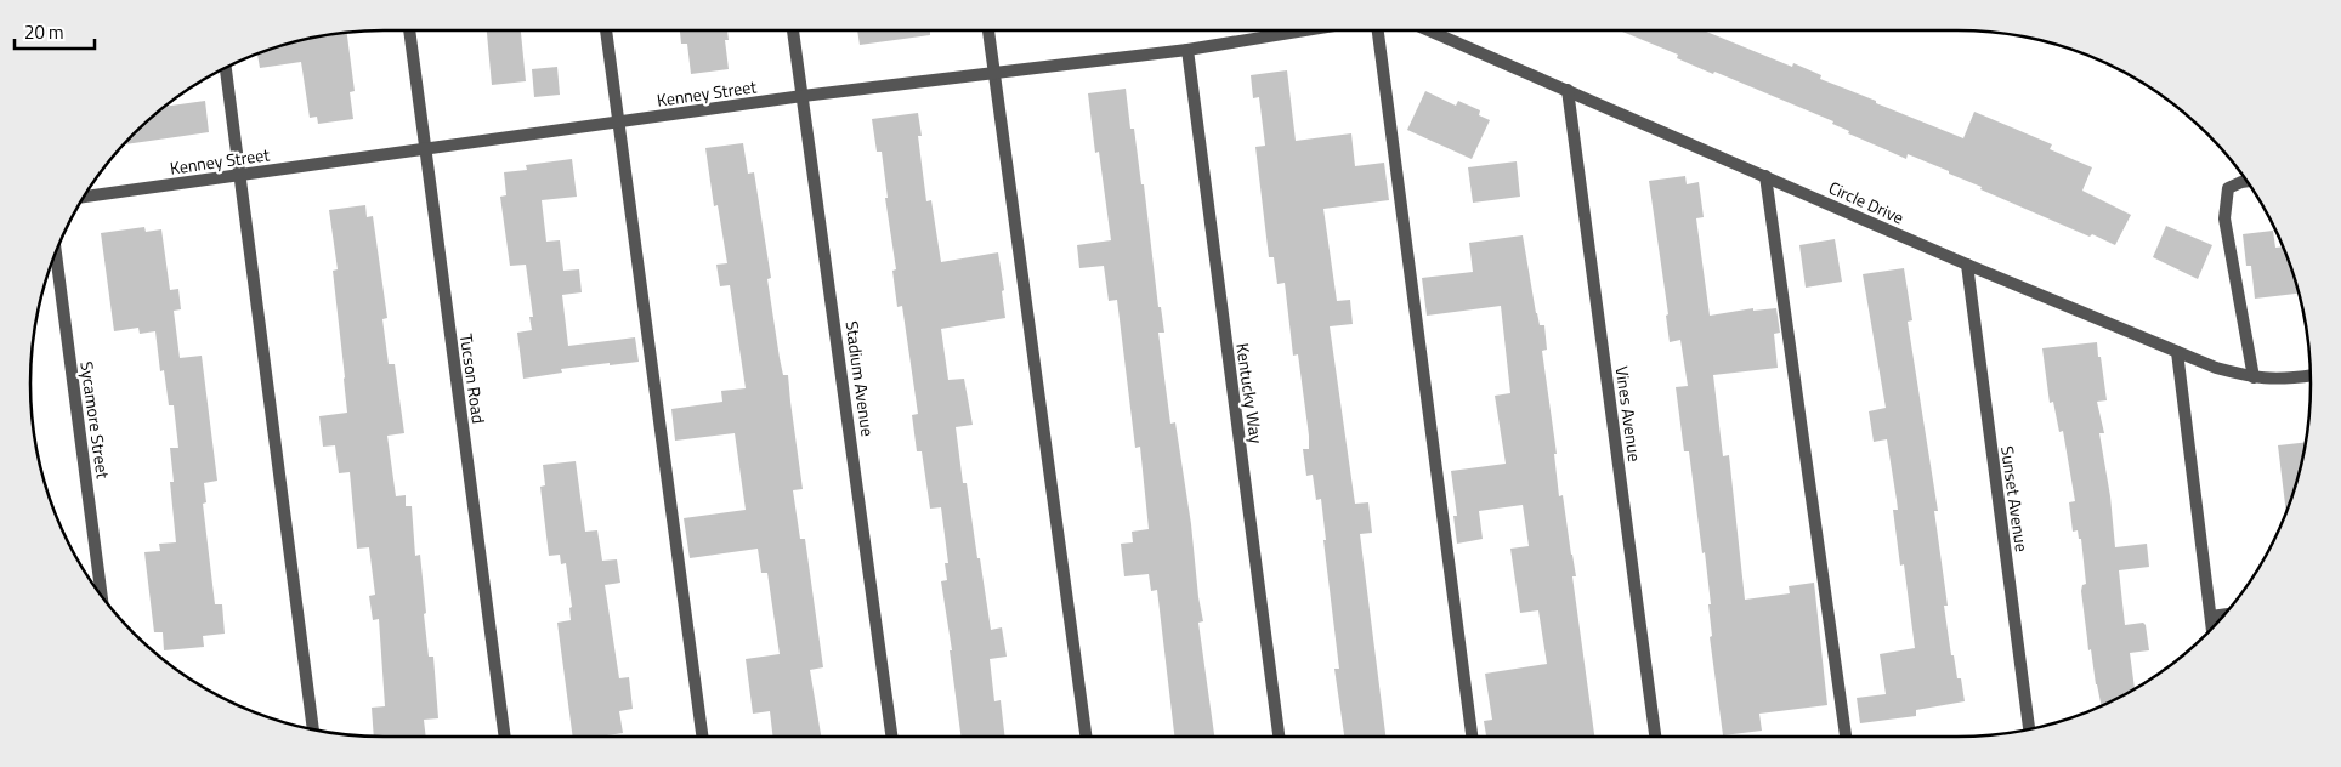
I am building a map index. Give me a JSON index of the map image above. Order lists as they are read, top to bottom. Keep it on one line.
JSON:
{"streets":{"street":["Kenney Street","Circle Drive","Tucson Road","Stadium Avenue","Kentucky Way","Vines Avenue","Sycamore Street","Sunset Avenue"]},"crossings":[["Kenney Street","Tucson Road"],["Kenney Street","Stadium Avenue"],["Kenney Street","Kentucky Way"],["Circle Drive","Vines Avenue"],["Circle Drive","Sunset Avenue"]],"scale_bar":"20 m"}
